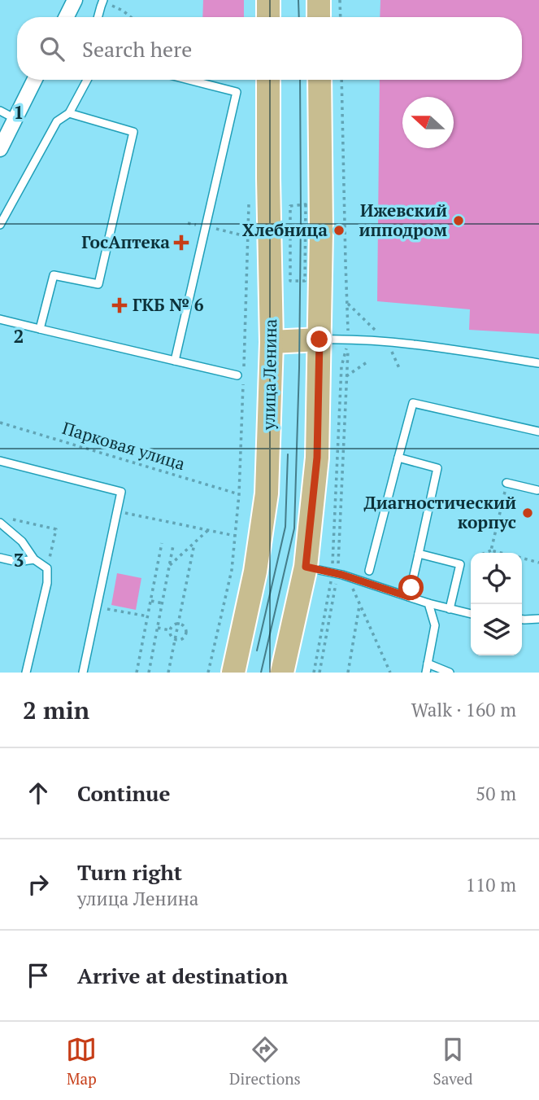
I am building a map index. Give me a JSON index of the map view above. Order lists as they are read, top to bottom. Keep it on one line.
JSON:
{"streets":{"main road":["улица Ленина"],"path":["Парковая улица"]},"places":{"other":["Ижевский ипподром","Хлебница","Диагностический корпус"],"health":["ГосАптека","ГКБ № 6"]},"north":"left","page":{"search":"Search here","heading":["2 min","Walk · 160 m"],"list":[["Continue","50 m"],["Turn right","улица Ленина","110 m"],"Arrive at destination"],"nav":["Map","Directions","Saved"]},"grid":{"rows":["1","2","3"]}}
